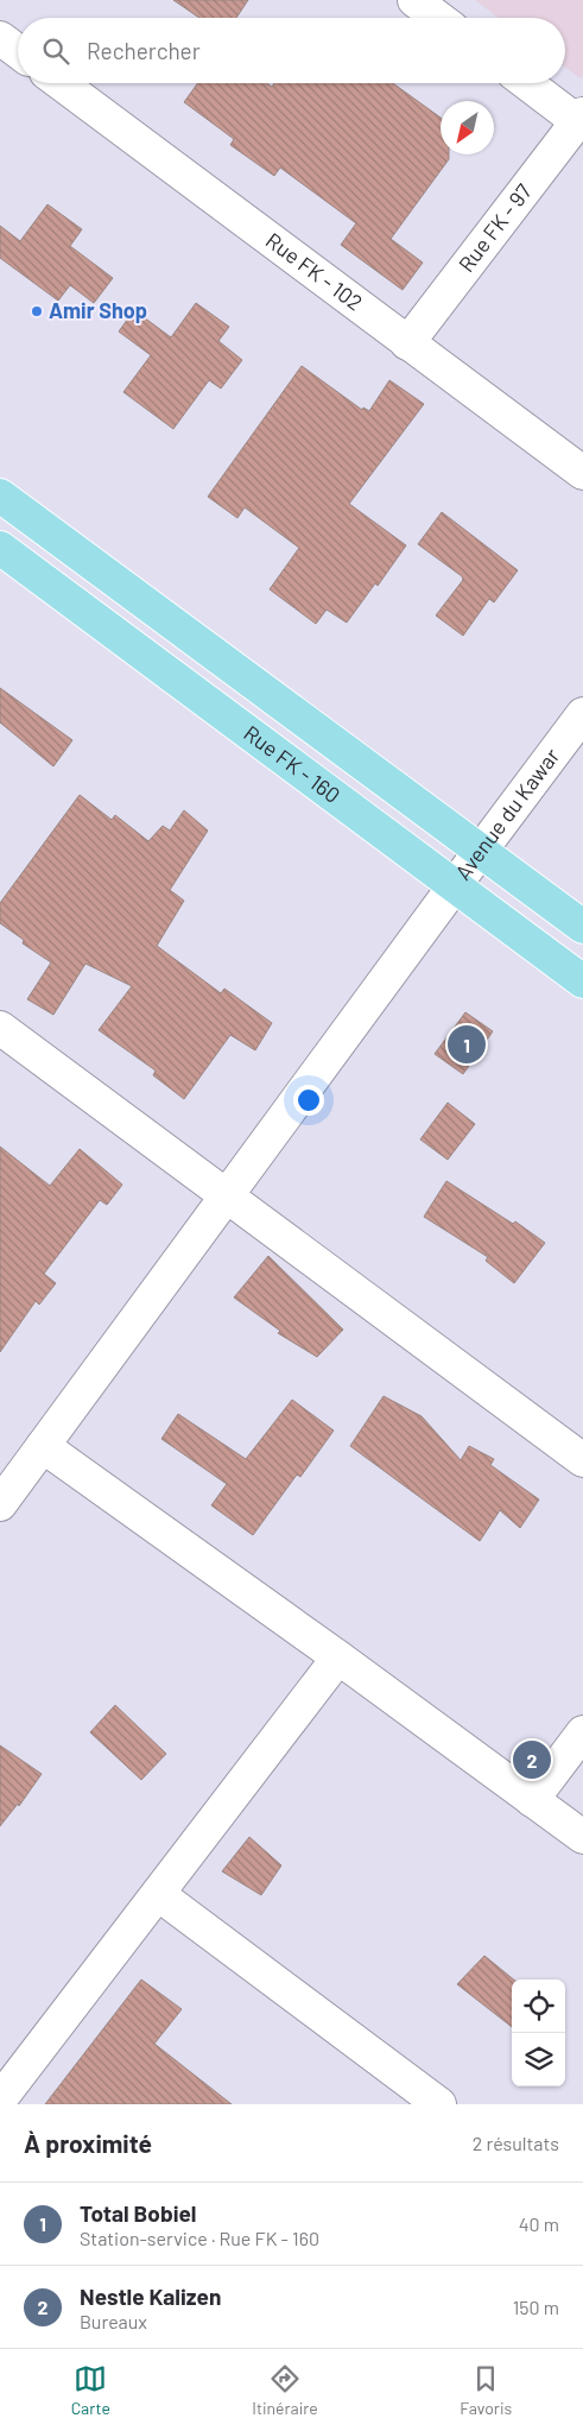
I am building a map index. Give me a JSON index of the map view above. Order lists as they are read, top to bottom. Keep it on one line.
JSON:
{"streets":{"main road":["Rue FK - 160"],"street":["Rue FK - 97","Rue FK - 102","Avenue du Kawar"]},"crossings":[["Rue FK - 97","Rue FK - 102"],["Rue FK - 160","Avenue du Kawar"]],"places":["Amir Shop"],"north":"bottom left","page":{"search":"Rechercher","pins":["1","2"],"heading":["À proximité","2 résultats"],"list":[{"mark":"1","name":"Total Bobiel","note":"Station-service · Rue FK - 160","value":"40 m"},{"mark":"2","name":"Nestle Kalizen","note":"Bureaux","value":"150 m"}],"nav":["Carte","Itinéraire","Favoris"]}}
